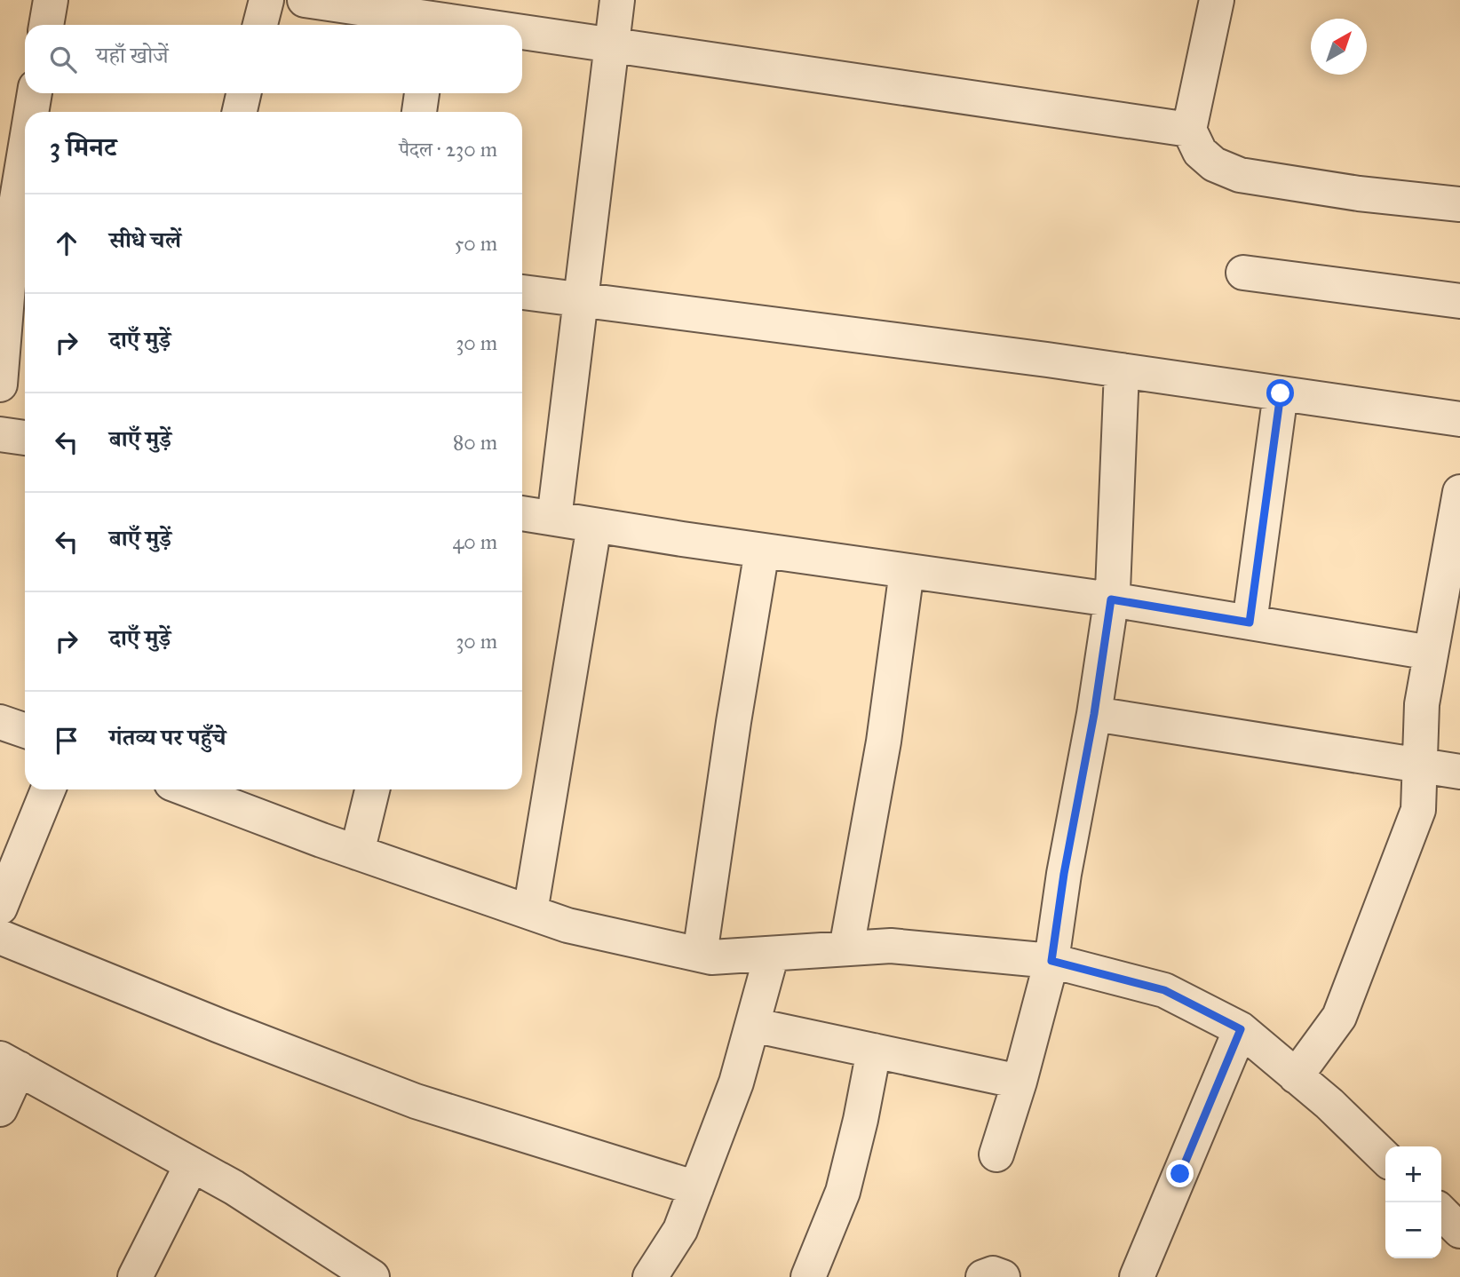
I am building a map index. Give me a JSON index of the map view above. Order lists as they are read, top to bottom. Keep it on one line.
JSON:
{"north":"top right","page":{"search":"यहाँ खोजें","heading":["3 मिनट","पैदल · 230 m"],"list":[["सीधे चलें","50 m"],["दाएँ मुड़ें","30 m"],["बाएँ मुड़ें","80 m"],["बाएँ मुड़ें","40 m"],["दाएँ मुड़ें","30 m"],"गंतव्य पर पहुँचे"],"map_buttons":["+","−"]}}
